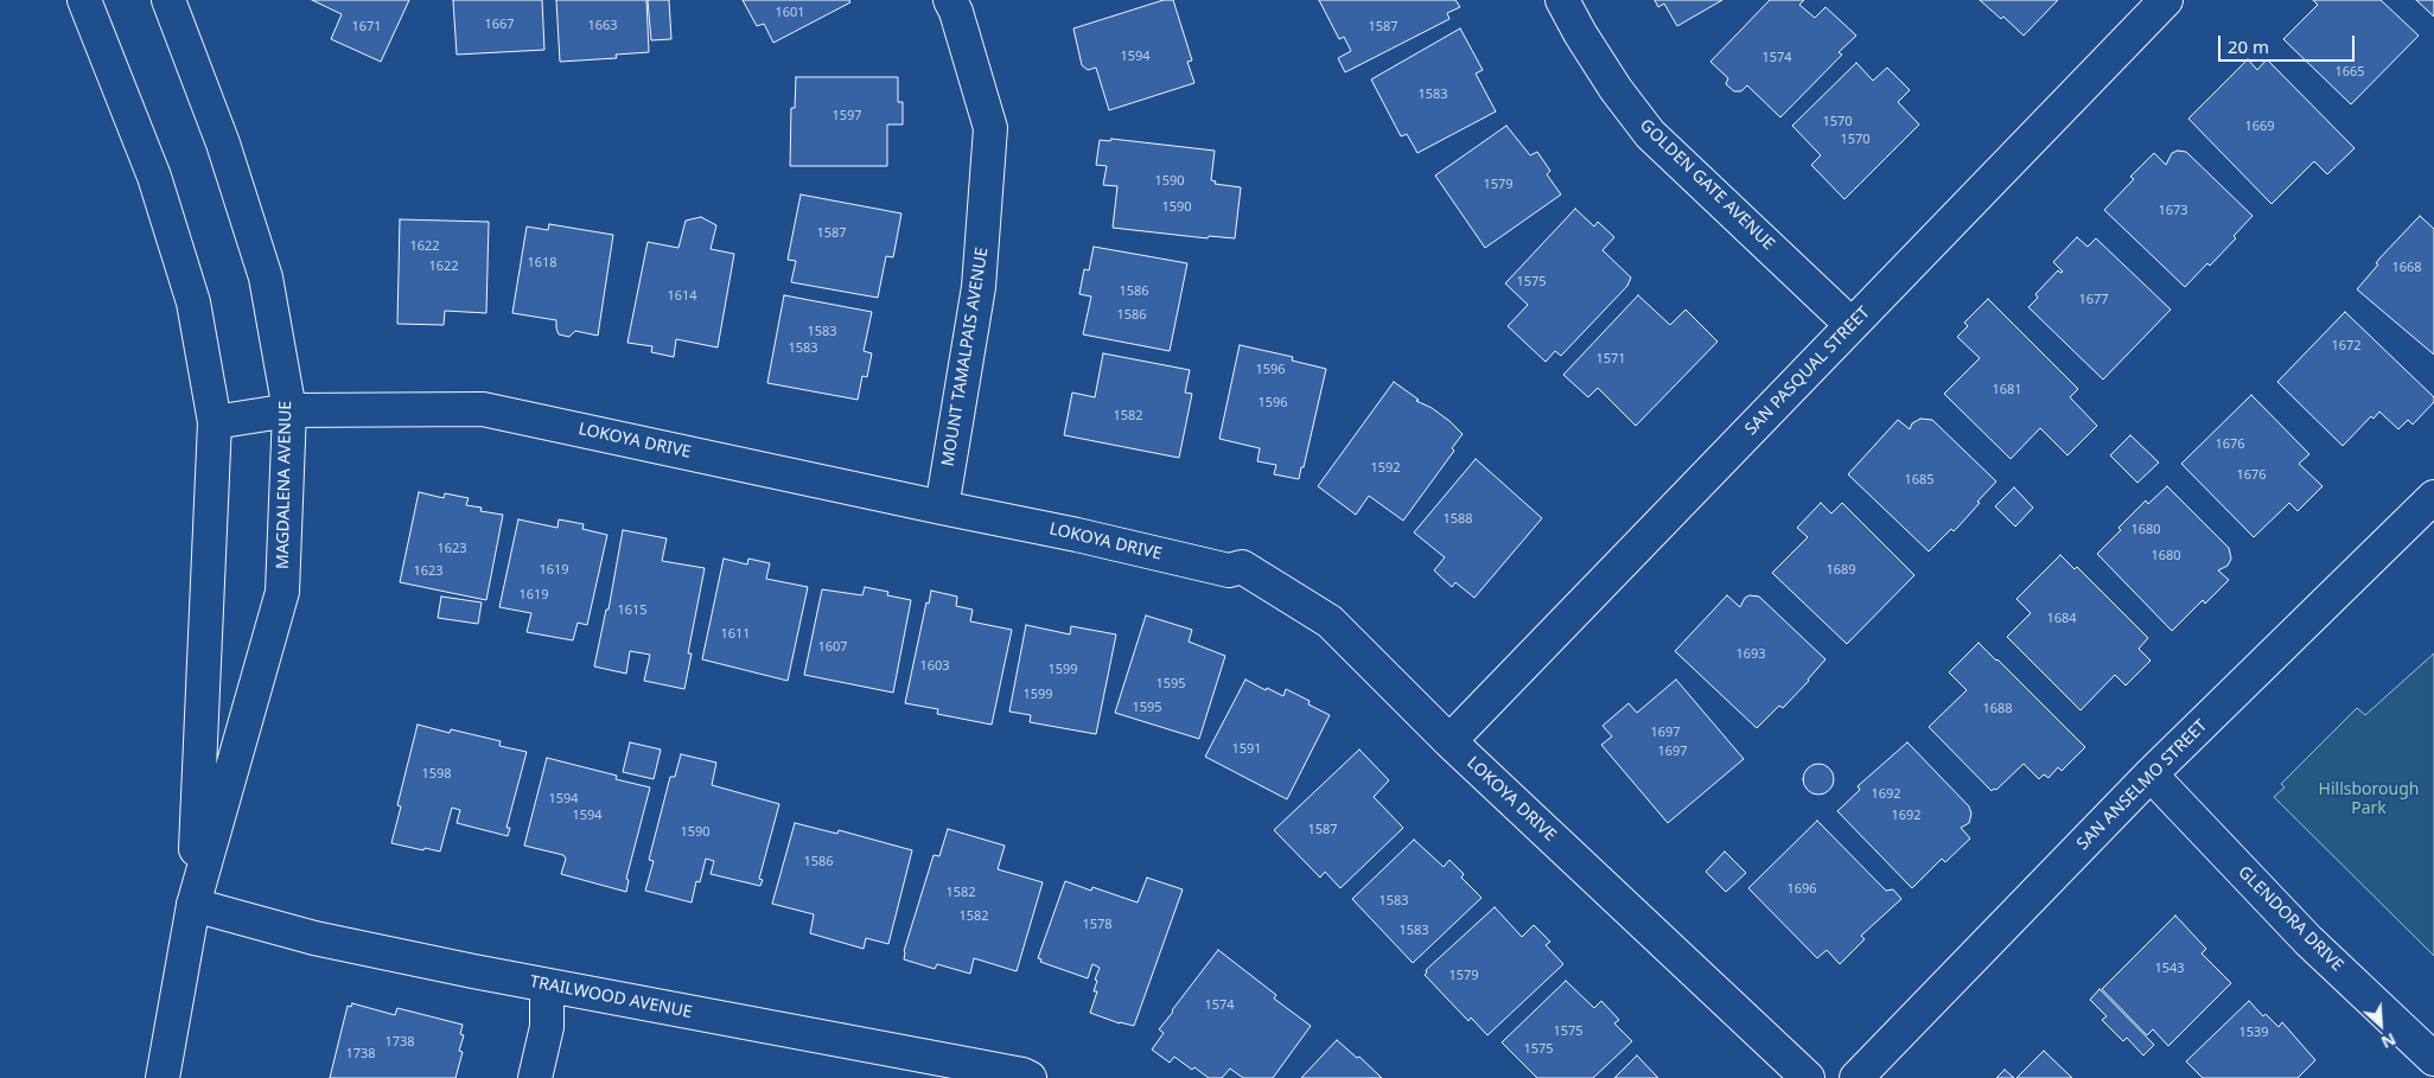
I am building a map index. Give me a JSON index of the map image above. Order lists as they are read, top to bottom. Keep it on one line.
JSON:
{"streets":{"street":["GOLDEN GATE AVENUE","MOUNT TAMALPAIS AVENUE","SAN PASQUAL STREET","LOKOYA DRIVE","MAGDALENA AVENUE","SAN ANSELMO STREET","GLENDORA DRIVE","TRAILWOOD AVENUE"]},"crossings":[["GOLDEN GATE AVENUE","SAN PASQUAL STREET"],["MOUNT TAMALPAIS AVENUE","LOKOYA DRIVE"],["SAN PASQUAL STREET","LOKOYA DRIVE"],["LOKOYA DRIVE","MAGDALENA AVENUE"],["MAGDALENA AVENUE","TRAILWOOD AVENUE"],["SAN ANSELMO STREET","GLENDORA DRIVE"]],"parks":["Hillsborough Park"],"house_numbers":["1601","1667","1663","1671","1587","1594","1574","1665","1583","1597","1570","1669","1570","1590","1579","1590","1673","1587","1622","1618","1622","1668","1575","1586","1614","1677","1586","1583","1672","1583","1571","1596","1681","1596","1582","1676","1592","1676","1685","1588","1680","1623","1680","1619","1689","1623","1619","1615","1684","1611","1607","1693","1603","1599","1595","1599","1595","1688","1697","1591","1697","1598","1692","1594","1594","1692","1587","1590","1586","1696","1582","1583","1582","1578","1583","1543","1579","1574","1575","1539","1738","1575","1738"],"scale_bar":"20 m","north":"bottom right"}
